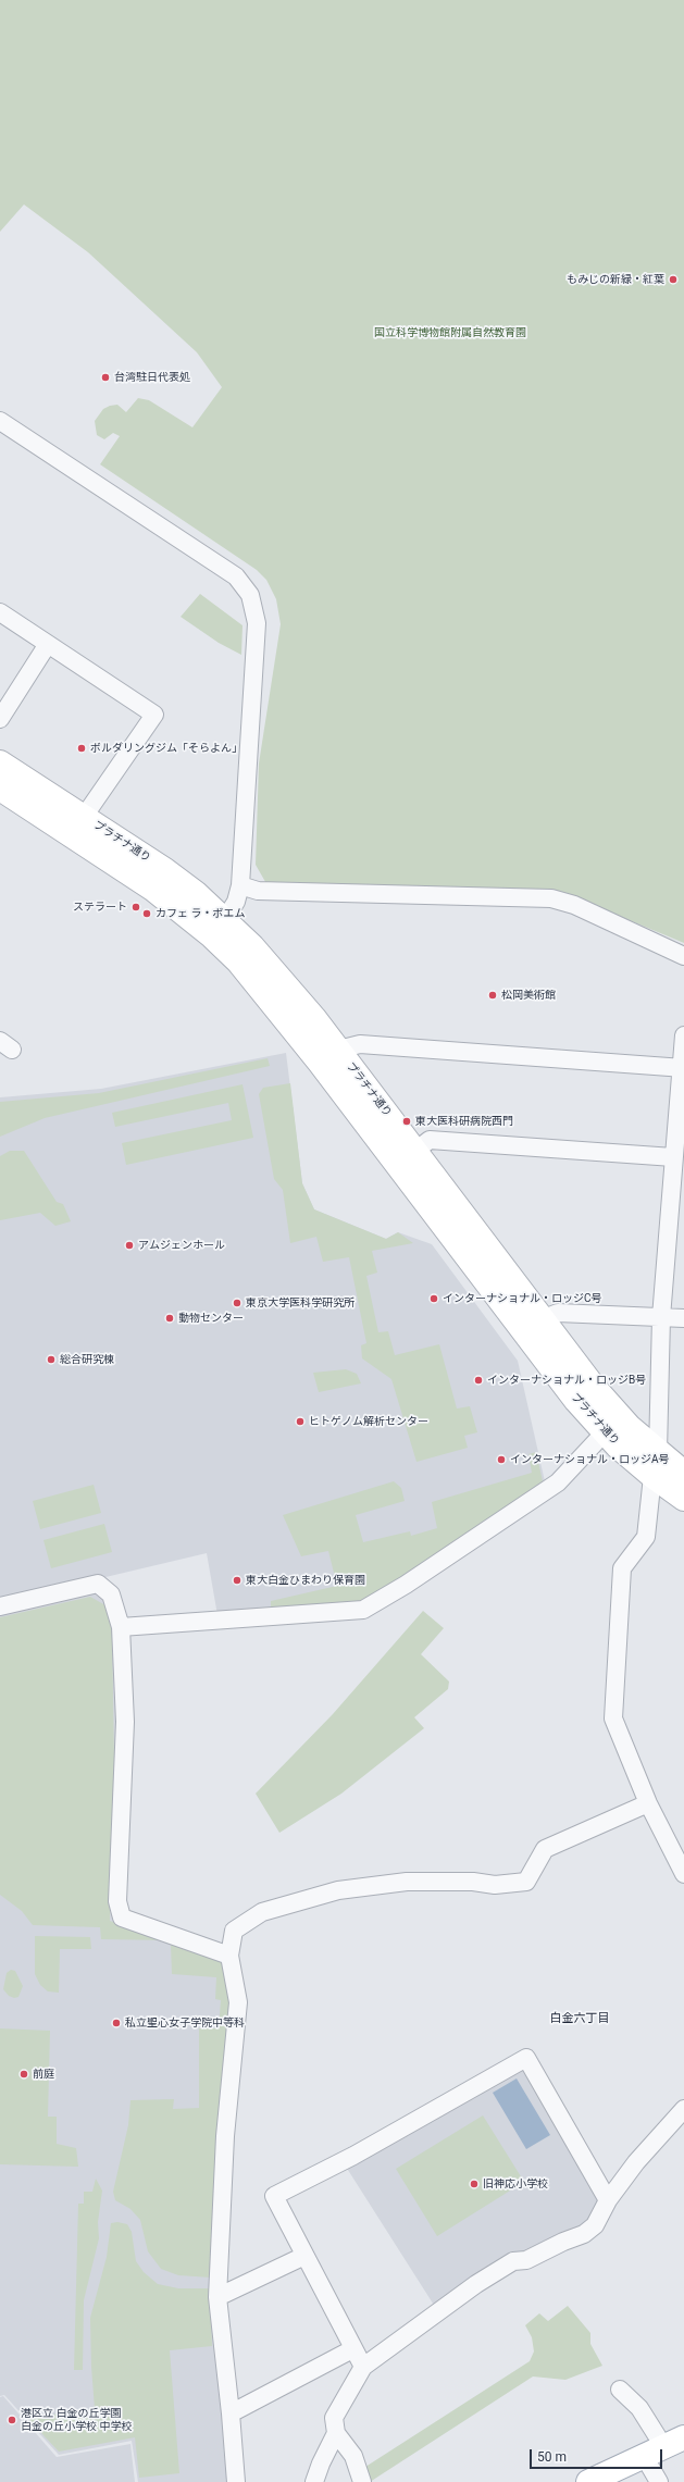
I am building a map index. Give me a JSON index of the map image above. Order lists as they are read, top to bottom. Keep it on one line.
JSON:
{"streets":{"main road":["プラチナ通り"]},"districts":["白金六丁目"],"parks":["国立科学博物館附属自然教育園"],"places":["もみじの新緑・紅葉","台湾駐日代表処","ボルダリングジム「そらよん」","ステラート","カフェ ラ・ボエム","松岡美術館","東大医科研病院西門","アムジェンホール","インターナショナル・ロッジC号","東京大学医科学研究所","動物センター","総合研究棟","インターナショナル・ロッジB号","ヒトゲノム解析センター","インターナショナル・ロッジA号","東大白金ひまわり保育園","私立聖心女子学院中等科","前庭","旧神応小学校","港区立 白金の丘学園 白金の丘小学校 中学校"],"scale_bar":"50 m"}
